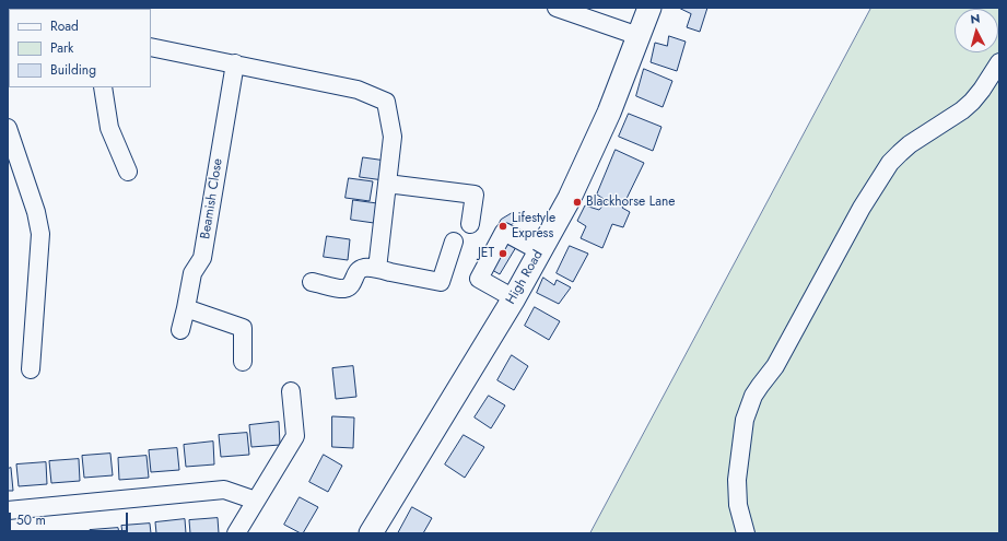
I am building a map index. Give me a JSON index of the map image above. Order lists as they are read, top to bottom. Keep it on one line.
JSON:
{"streets":{"main road":["High Road"],"street":["Beamish Close"]},"places":["Blackhorse Lane","Lifestyle Express","JET"],"legend":["Road","Park","Building"],"scale_bar":"50 m","north":"top"}
